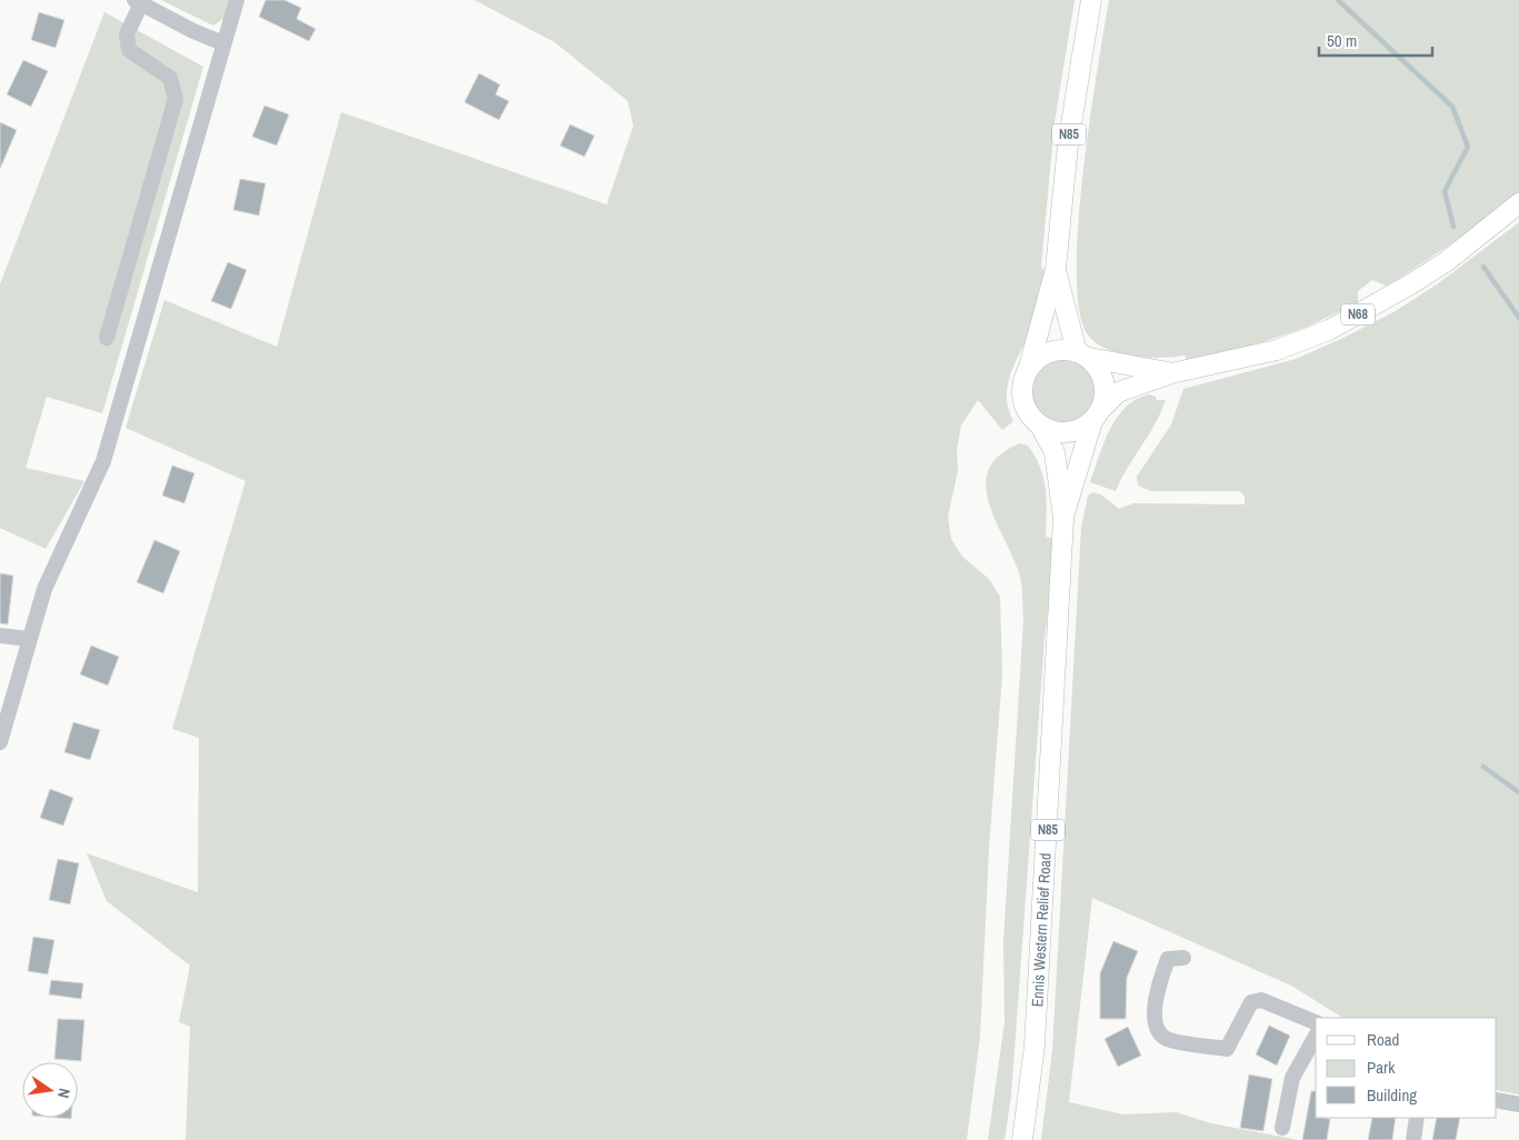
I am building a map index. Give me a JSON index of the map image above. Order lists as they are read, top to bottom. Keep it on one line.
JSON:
{"streets":{"main road":["N85","N68","Ennis Western Relief Road"]},"crossings":[["N85","N68"],["N85","Ennis Western Relief Road"],["N68","Ennis Western Relief Road"]],"legend":["Road","Park","Building"],"scale_bar":"50 m","north":"right"}
